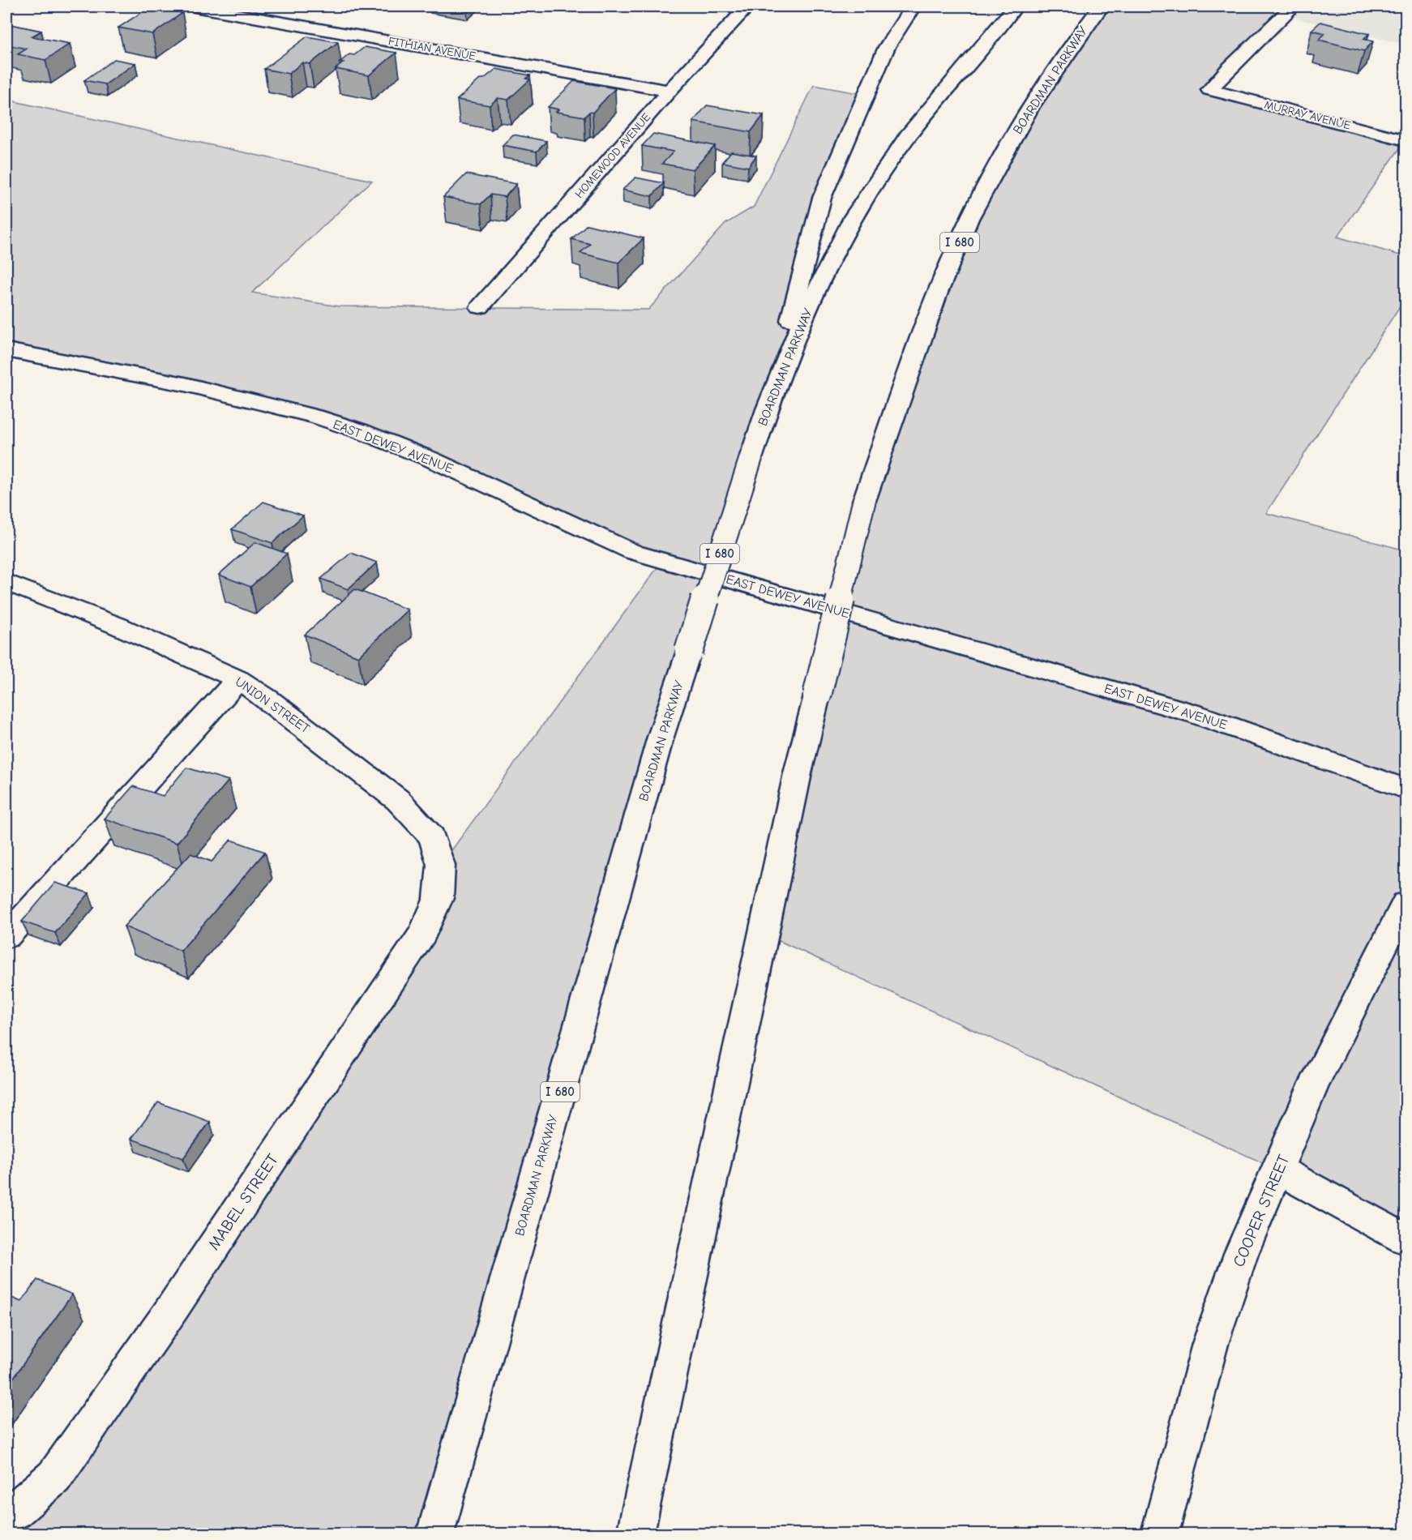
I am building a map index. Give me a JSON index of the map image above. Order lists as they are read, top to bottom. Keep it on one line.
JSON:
{"streets":{"main road":["FITHIAN AVENUE","BOARDMAN PARKWAY","MURRAY AVENUE","HOMEWOOD AVENUE","I 680","EAST DEWEY AVENUE","UNION STREET","MABEL STREET","COOPER STREET"]},"crossings":[["FITHIAN AVENUE","HOMEWOOD AVENUE"],["UNION STREET","MABEL STREET"]]}
